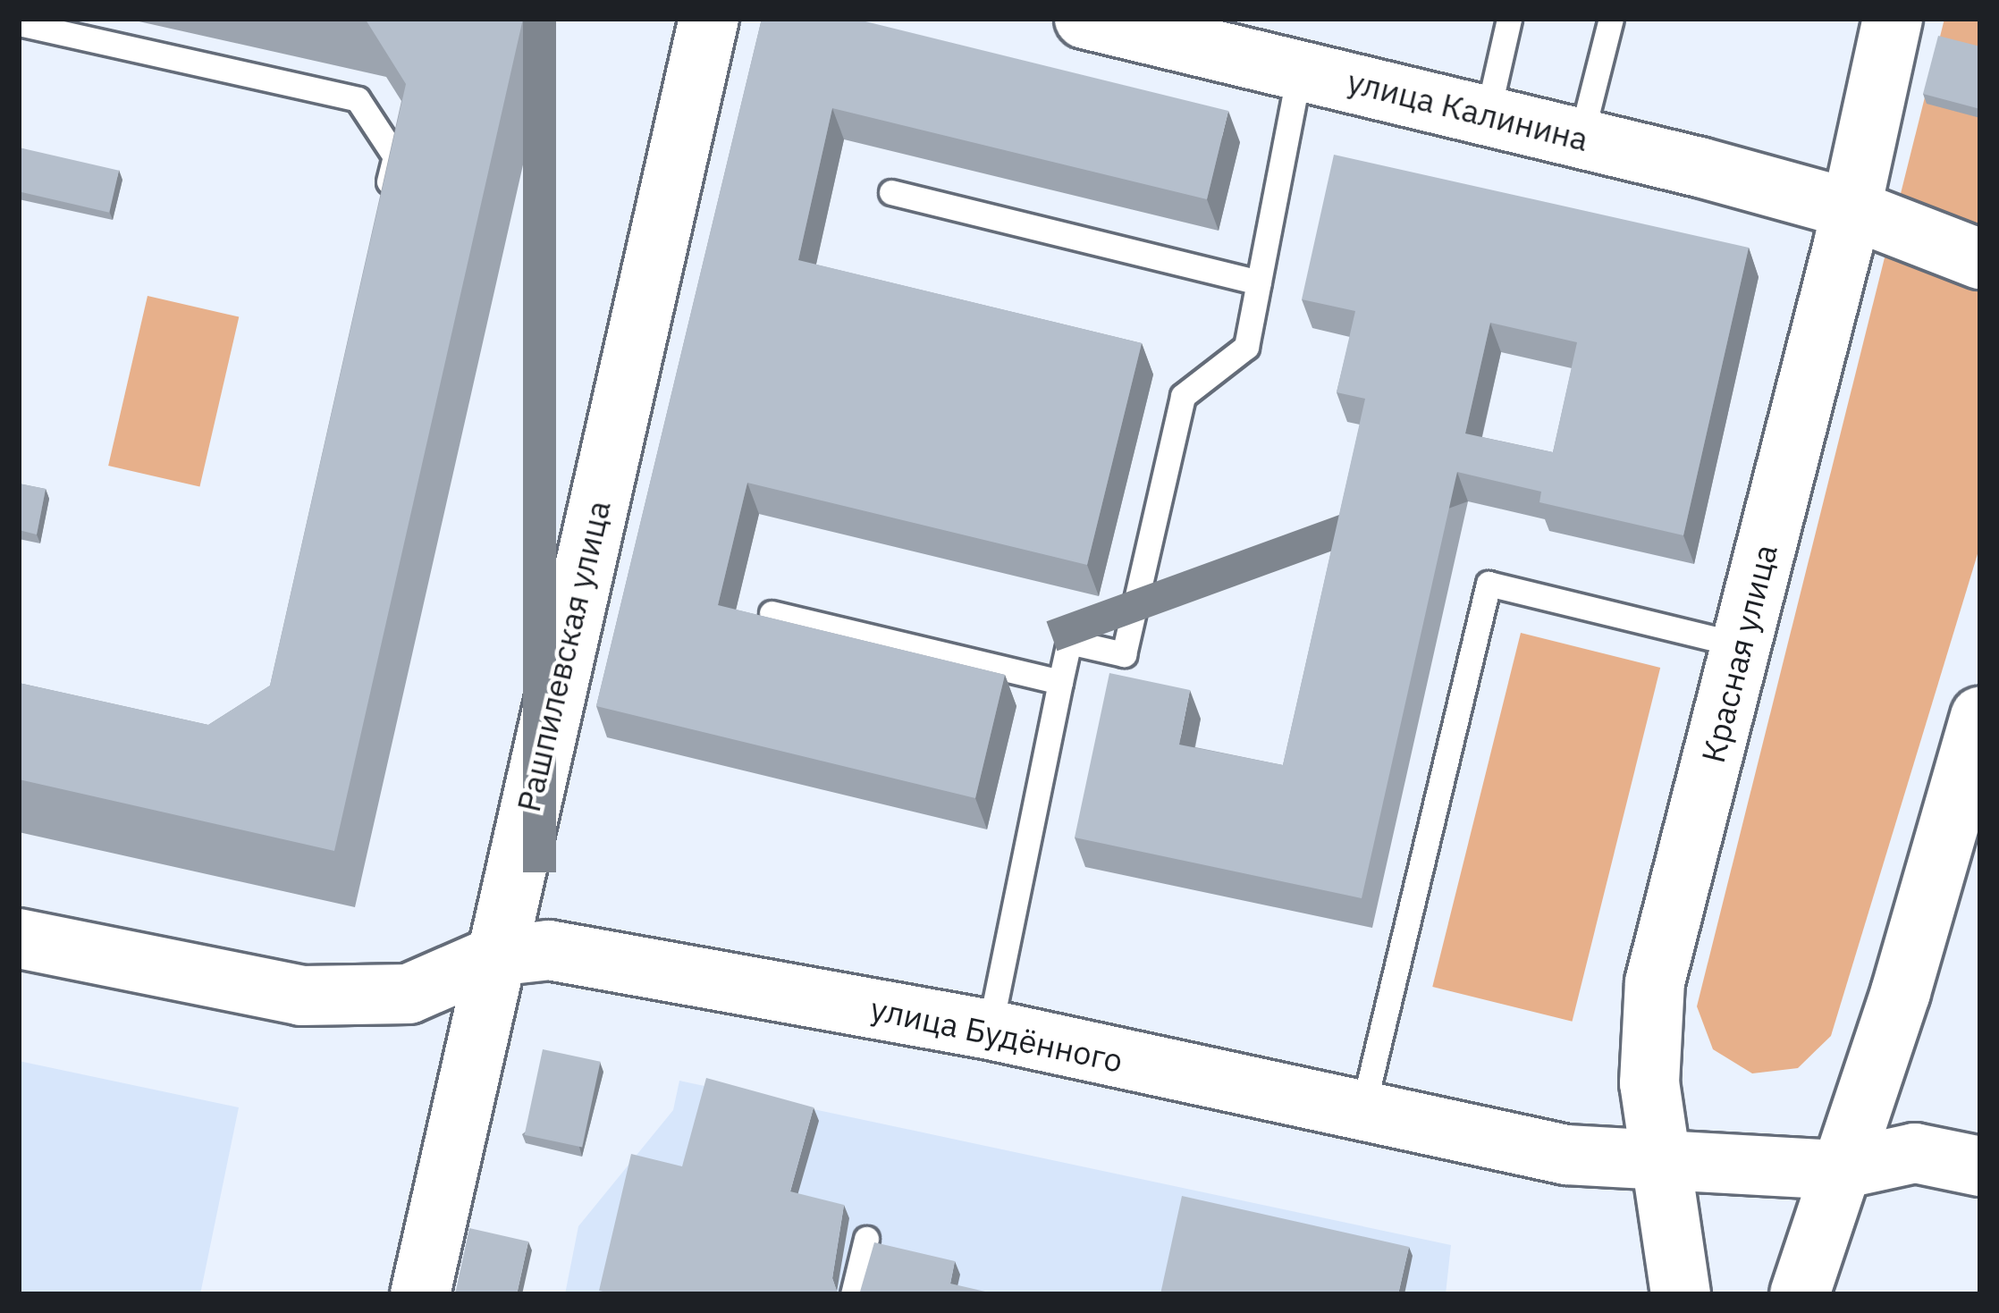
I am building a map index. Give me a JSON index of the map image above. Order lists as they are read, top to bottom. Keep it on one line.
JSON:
{"streets":{"street":["улица Калинина","Красная улица","Рашпилевская улица","улица Будённого"]},"crossings":[["улица Калинина","Красная улица"],["Красная улица","улица Будённого"],["Рашпилевская улица","улица Будённого"]]}
